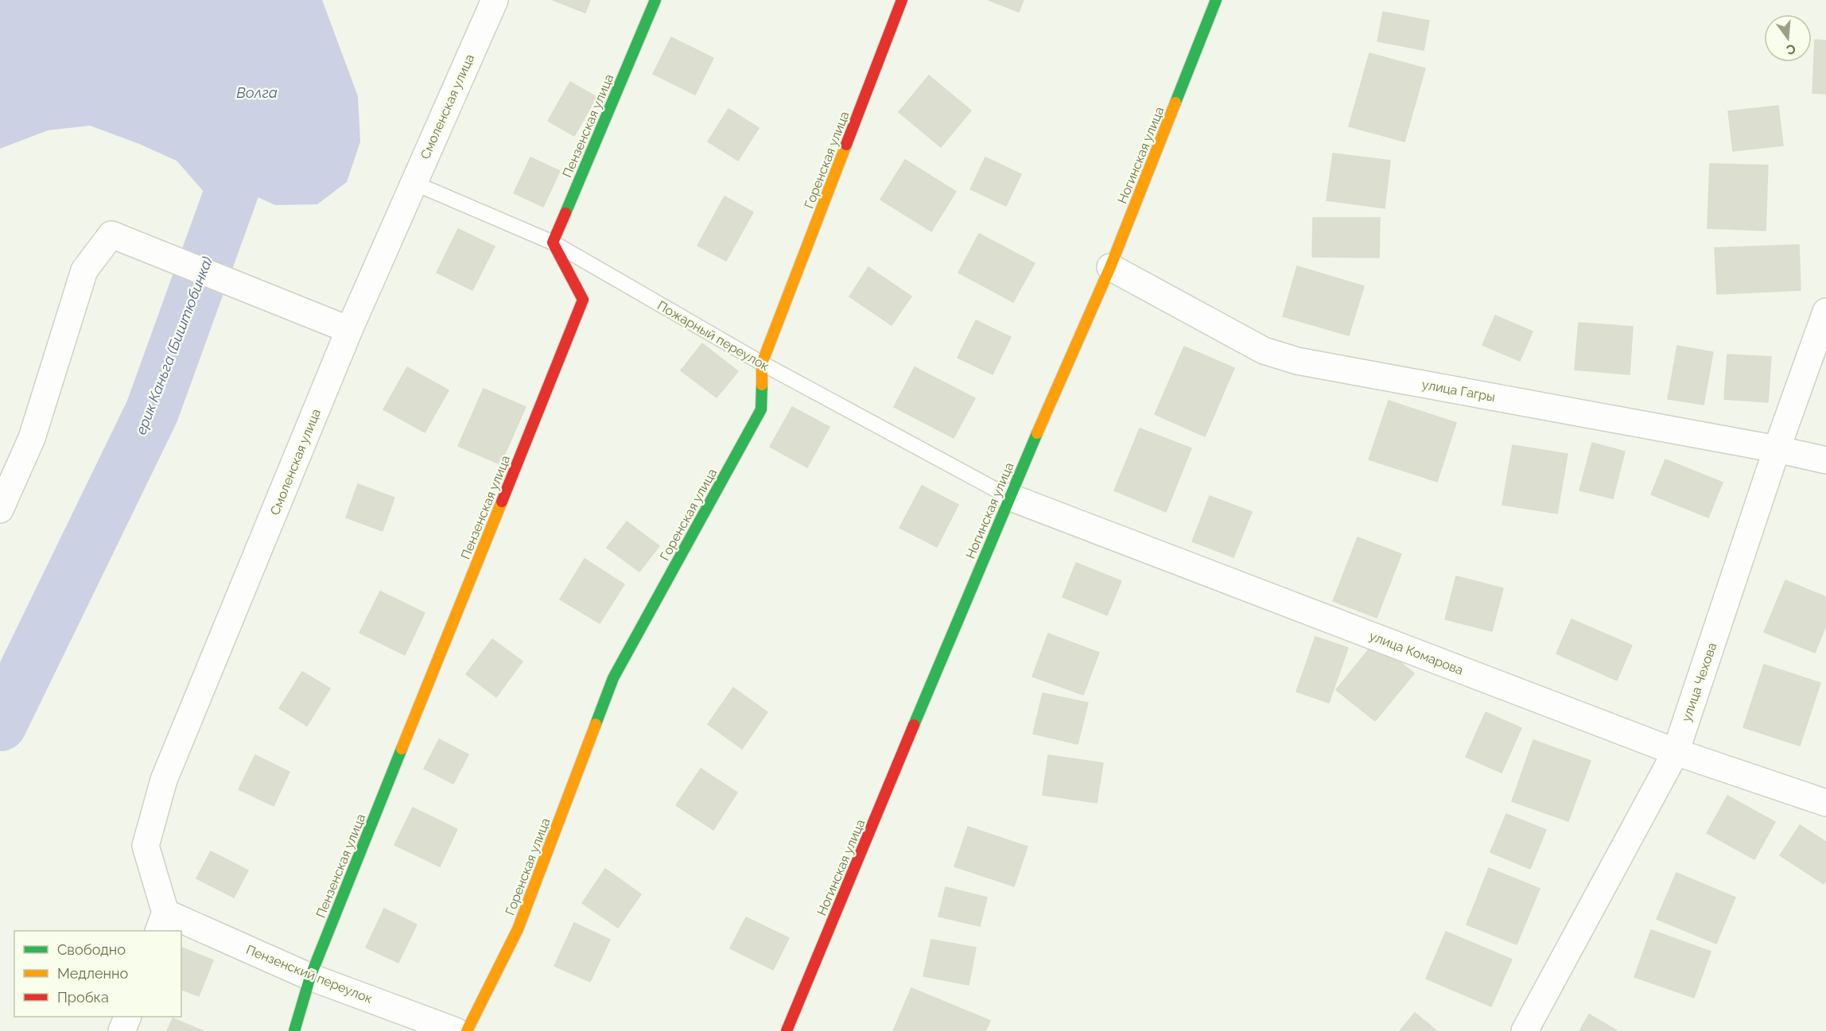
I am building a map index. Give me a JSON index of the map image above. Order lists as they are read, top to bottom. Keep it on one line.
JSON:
{"streets":{"street":["Смоленская улица","Пензенская улица","Ногинская улица","Горенская улица","улица Гагры","улица Комарова","улица Чехова","Пензенский переулок"],"lane":["Пожарный переулок"]},"crossings":[["Смоленская улица","Пожарный переулок"],["Смоленская улица","Пензенский переулок"],["Пензенская улица","Пожарный переулок"],["Пензенская улица","Пензенский переулок"],["Ногинская улица","Пожарный переулок"],["Ногинская улица","улица Гагры"],["Ногинская улица","улица Комарова"],["Горенская улица","Пожарный переулок"],["Пожарный переулок","улица Комарова"],["улица Гагры","улица Чехова"],["улица Комарова","улица Чехова"]],"water":["Волга","ерик Каньга (Биштюбинка)"],"legend":["Свободно","Медленно","Пробка"],"north":"bottom"}
